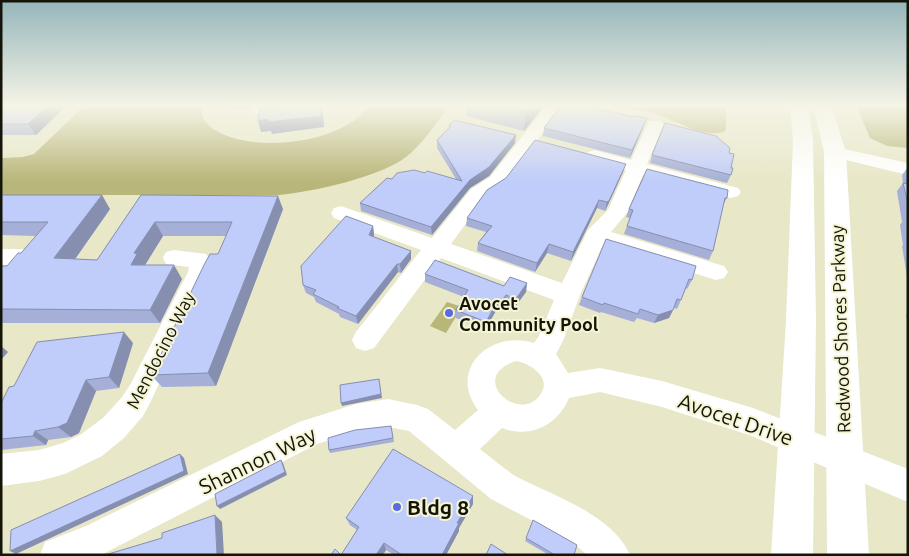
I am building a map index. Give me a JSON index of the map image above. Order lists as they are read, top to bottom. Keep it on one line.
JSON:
{"streets":{"main road":["Redwood Shores Parkway"],"street":["Mendocino Way","Avocet Drive","Shannon Way"]},"crossings":[["Redwood Shores Parkway","Avocet Drive"]],"places":["Avocet Community Pool","Bldg 8"]}
